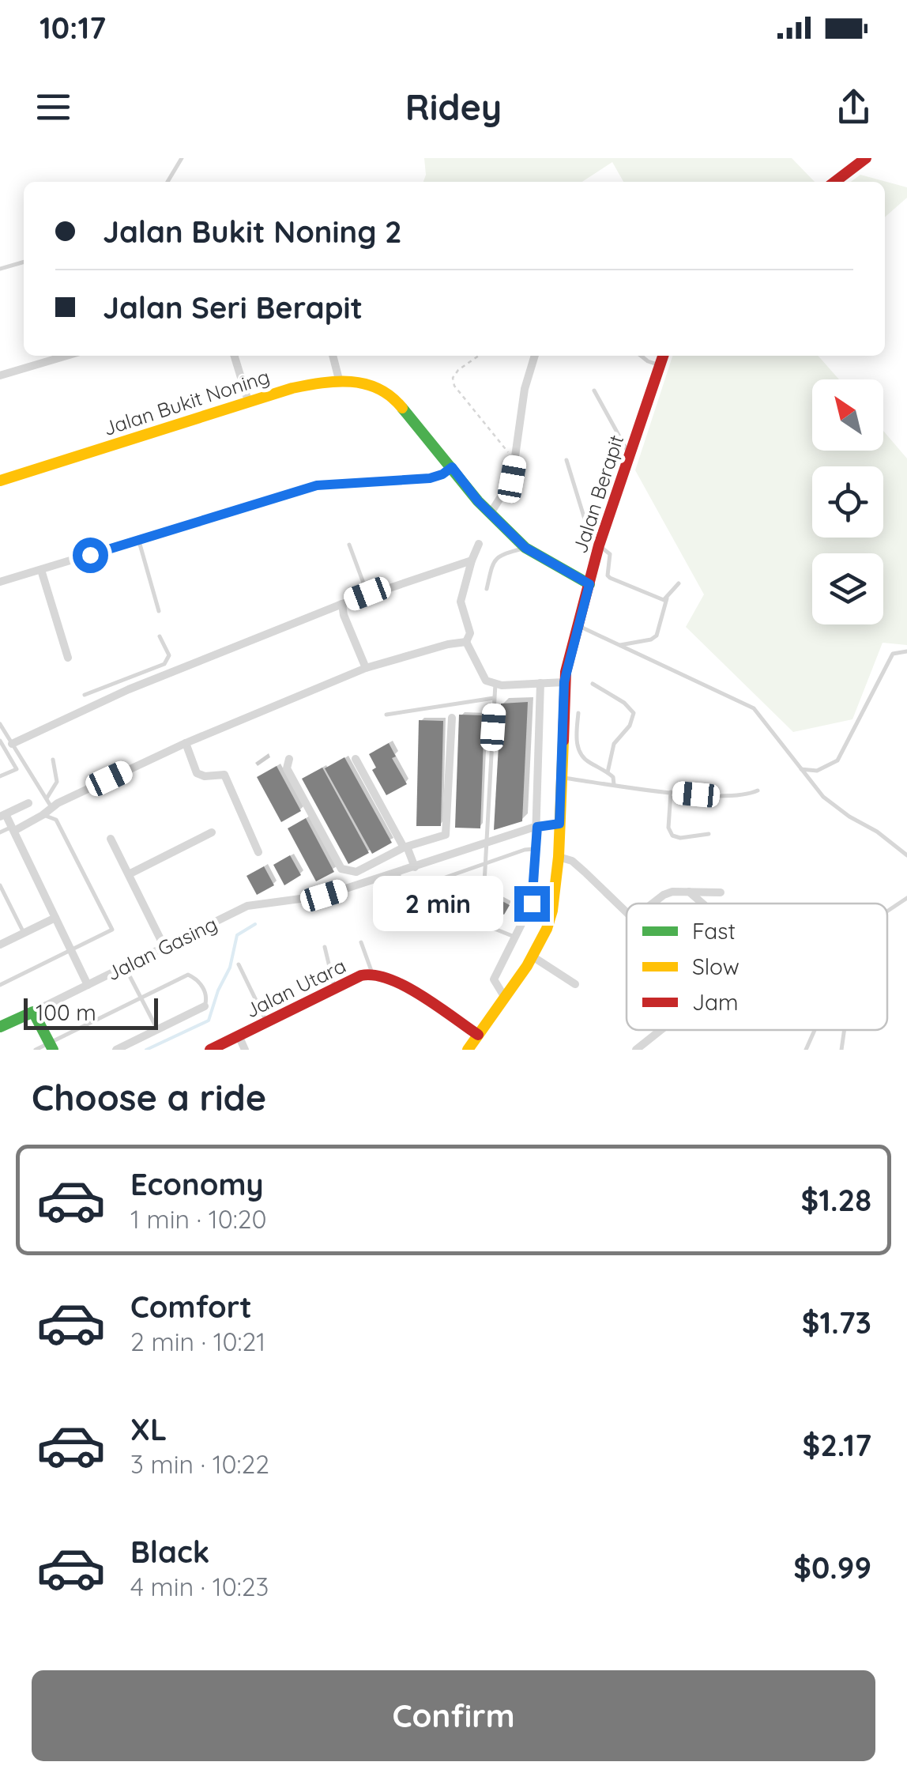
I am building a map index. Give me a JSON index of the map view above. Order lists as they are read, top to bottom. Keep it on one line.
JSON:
{"streets":{"street":["Jalan Bukit Noning","Jalan Berapit","Jalan Gasing","Jalan Utara"]},"crossings":[["Jalan Bukit Noning","Jalan Berapit"],["Jalan Berapit","Jalan Gasing"],["Jalan Berapit","Jalan Utara"]],"legend":["Fast","Slow","Jam"],"scale_bar":"100 m","north":"top left","page":{"status":"10:17","header":"Ridey","banner":["Jalan Bukit Noning 2","Jalan Seri Berapit"],"bubble":"2 min","scale":"100 m","heading":"Choose a ride","list":[{"name":"Economy","note":"1 min · 10:20","value":"$1.28"},{"name":"Comfort","note":"2 min · 10:21","value":"$1.73"},{"name":"XL","note":"3 min · 10:22","value":"$2.17"},{"name":"Black","note":"4 min · 10:23","value":"$0.99"}],"buttons":"Confirm"}}
